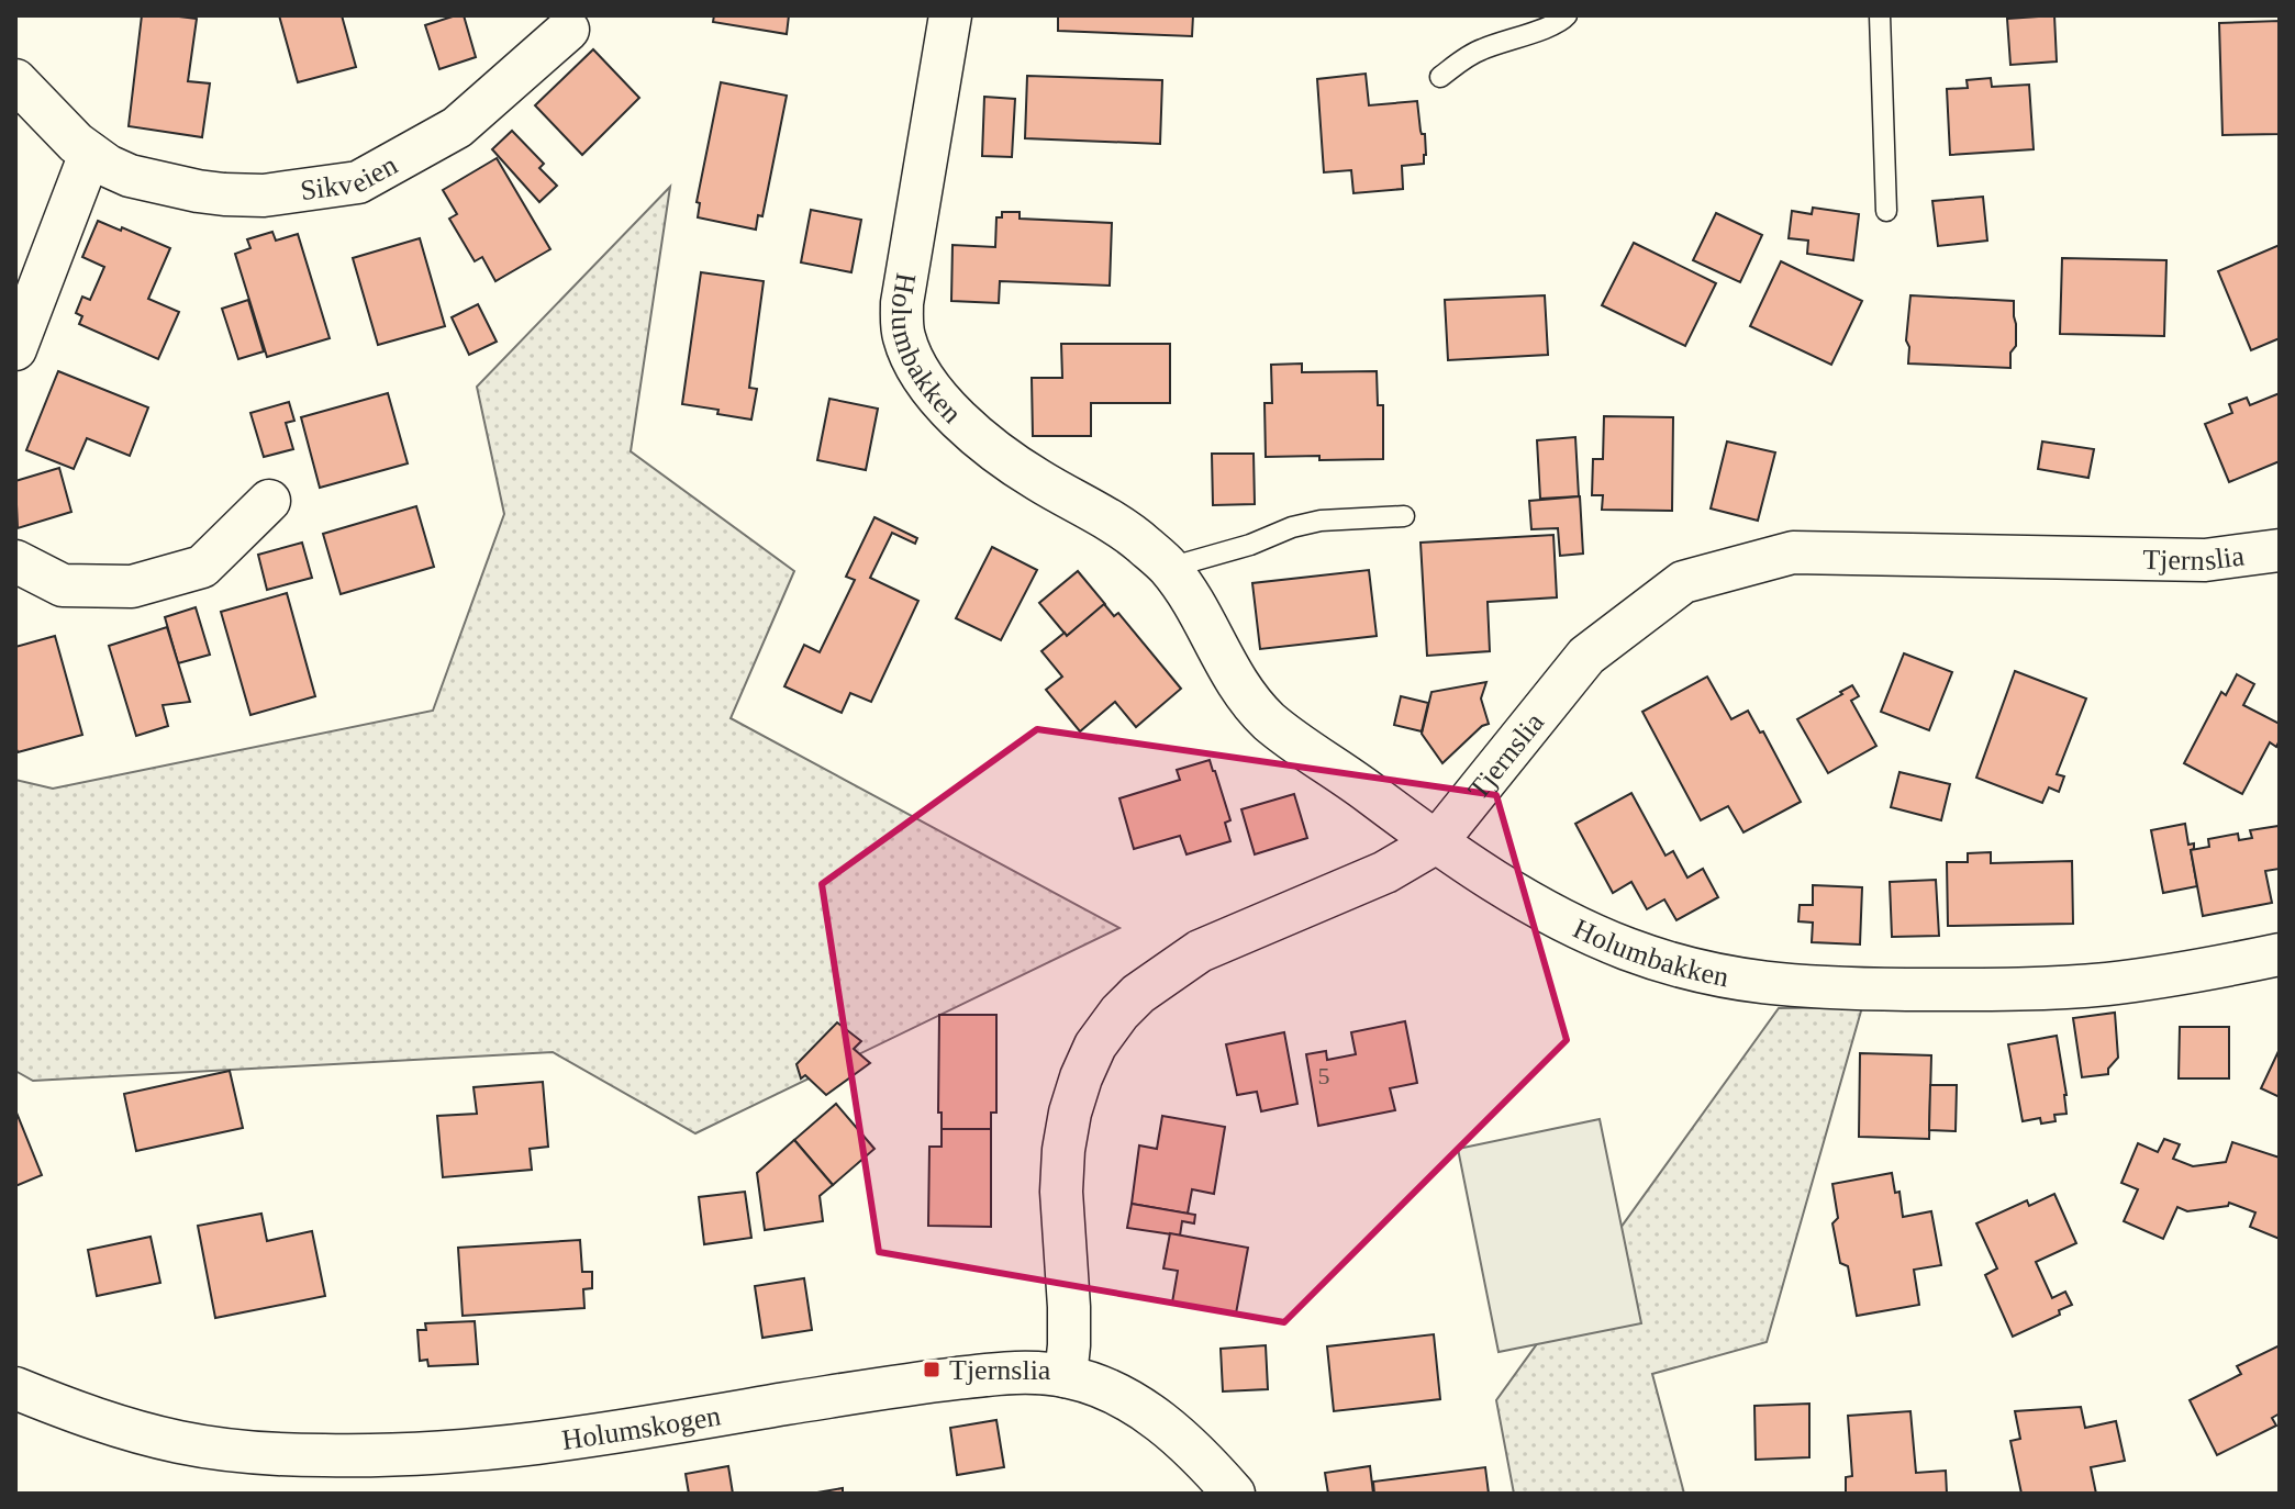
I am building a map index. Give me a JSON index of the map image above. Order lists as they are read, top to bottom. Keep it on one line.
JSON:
{"streets":{"street":["Sikveien","Holumbakken","Tjernslia","Holumskogen"]},"crossings":[["Holumbakken","Tjernslia"],["Tjernslia","Holumskogen"]],"places":{"transit":["Tjernslia"]},"house_numbers":["5"]}
